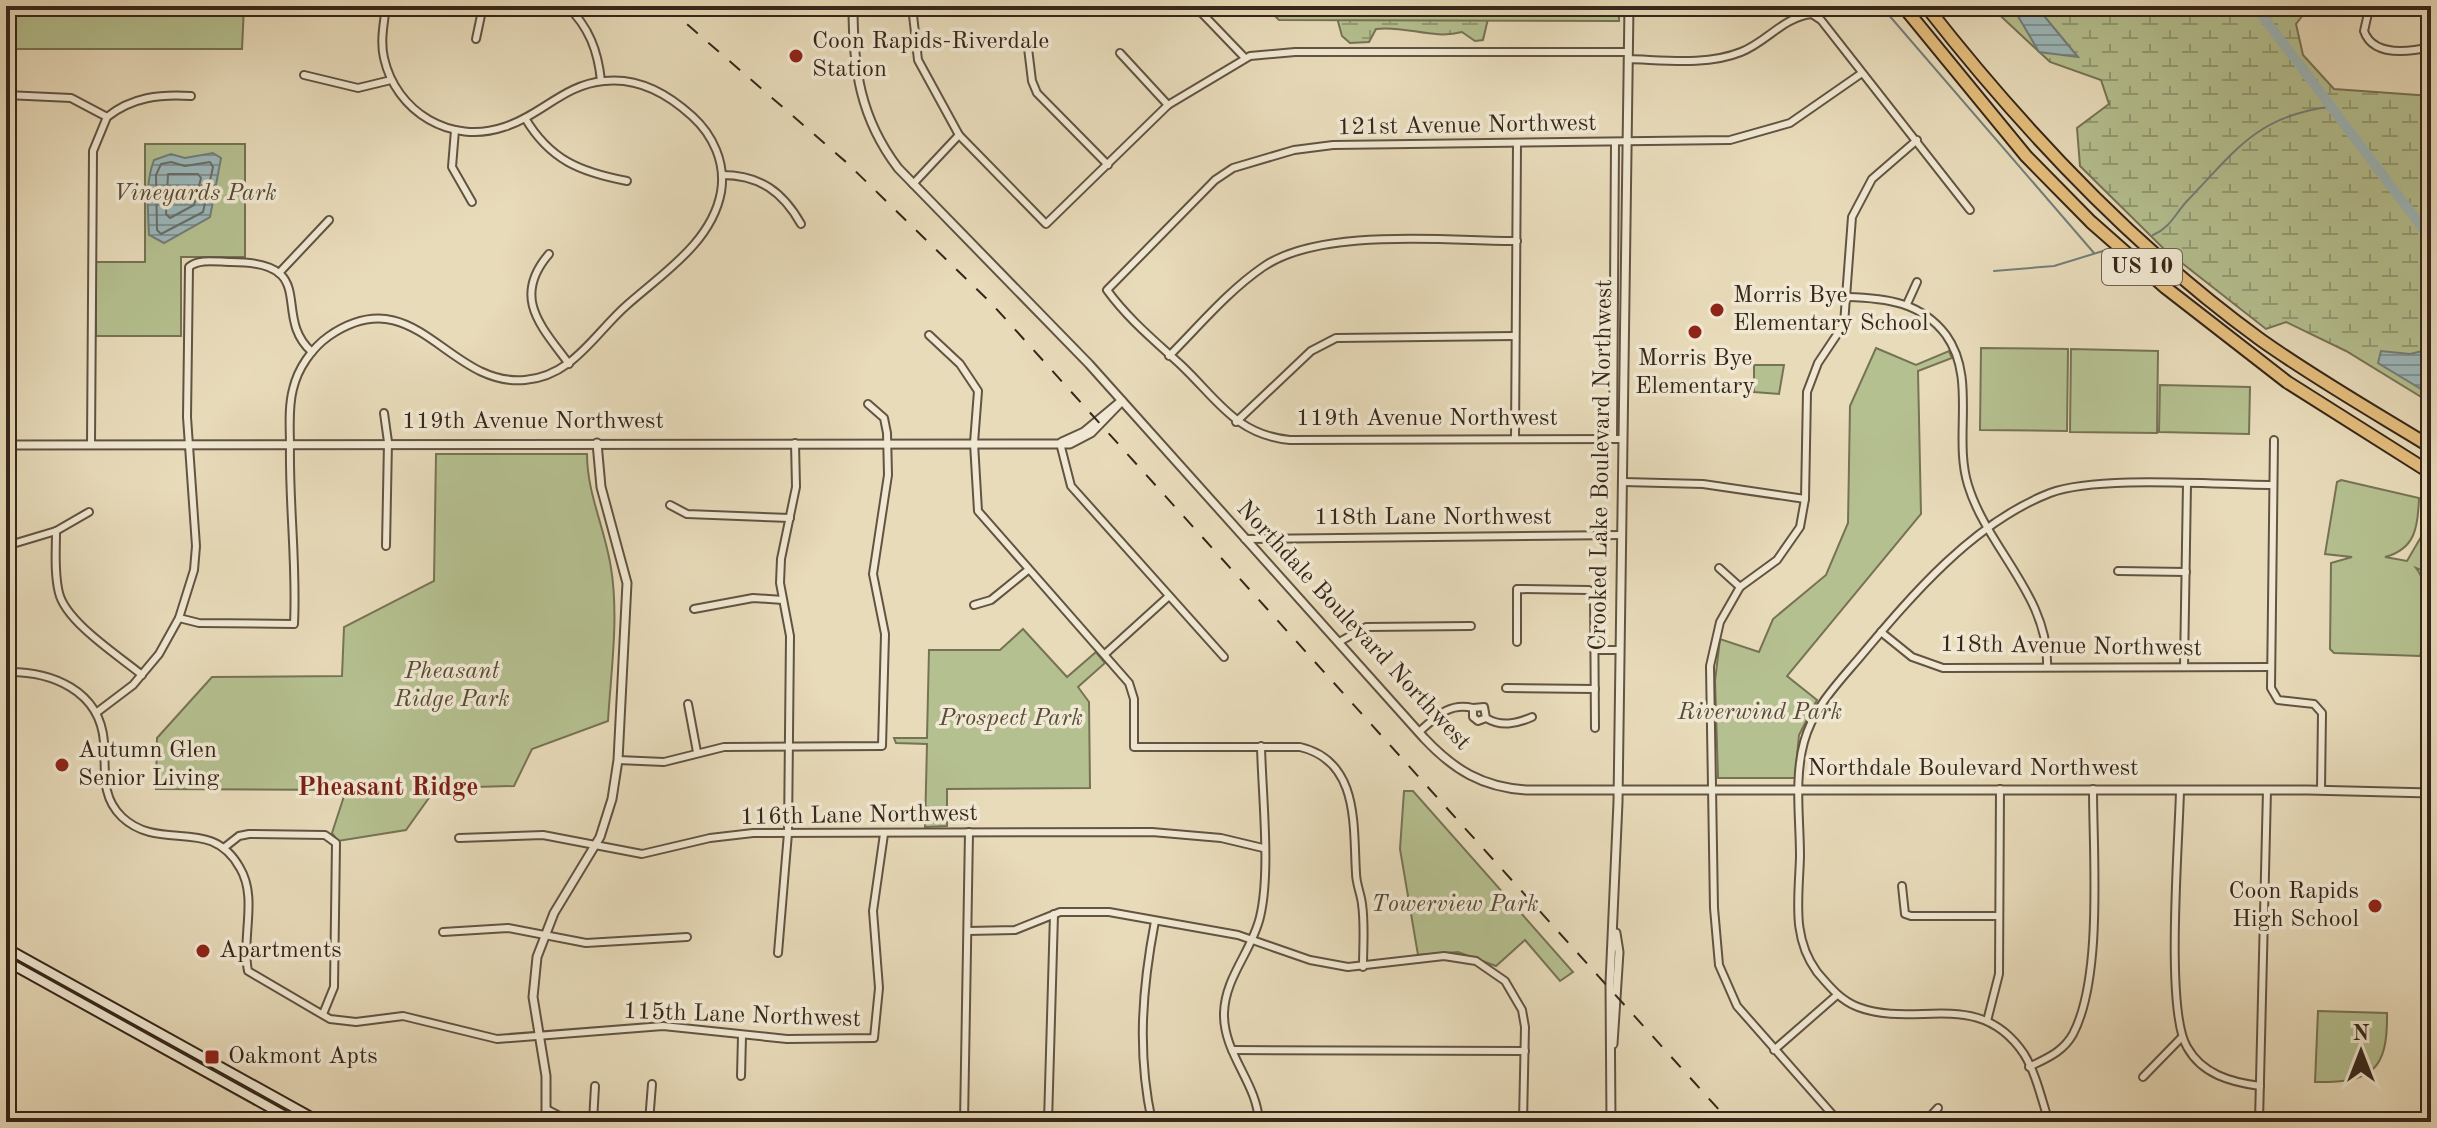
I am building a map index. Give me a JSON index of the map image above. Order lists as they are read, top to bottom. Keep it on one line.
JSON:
{"streets":{"highway":["US 10"],"street":["121st Avenue Northwest","119th Avenue Northwest","Crooked Lake Boulevard Northwest","118th Lane Northwest","Northdale Boulevard Northwest","118th Avenue Northwest","116th Lane Northwest","115th Lane Northwest"]},"crossings":[["121st Avenue Northwest","Crooked Lake Boulevard Northwest"],["119th Avenue Northwest","Crooked Lake Boulevard Northwest"],["119th Avenue Northwest","Northdale Boulevard Northwest"],["Crooked Lake Boulevard Northwest","118th Lane Northwest"],["Crooked Lake Boulevard Northwest","Northdale Boulevard Northwest"],["118th Lane Northwest","Northdale Boulevard Northwest"],["116th Lane Northwest","115th Lane Northwest"]],"districts":["Pheasant Ridge"],"parks":["Vineyards Park","Pheasant Ridge Park","Riverwind Park","Prospect Park","Towerview Park"],"places":{"other":["Coon Rapids-Riverdale Station","Morris Bye Elementary School","Morris Bye Elementary","Autumn Glen Senior Living","Coon Rapids High School","Apartments"],"transit":["Oakmont Apts"]},"north":"top"}
